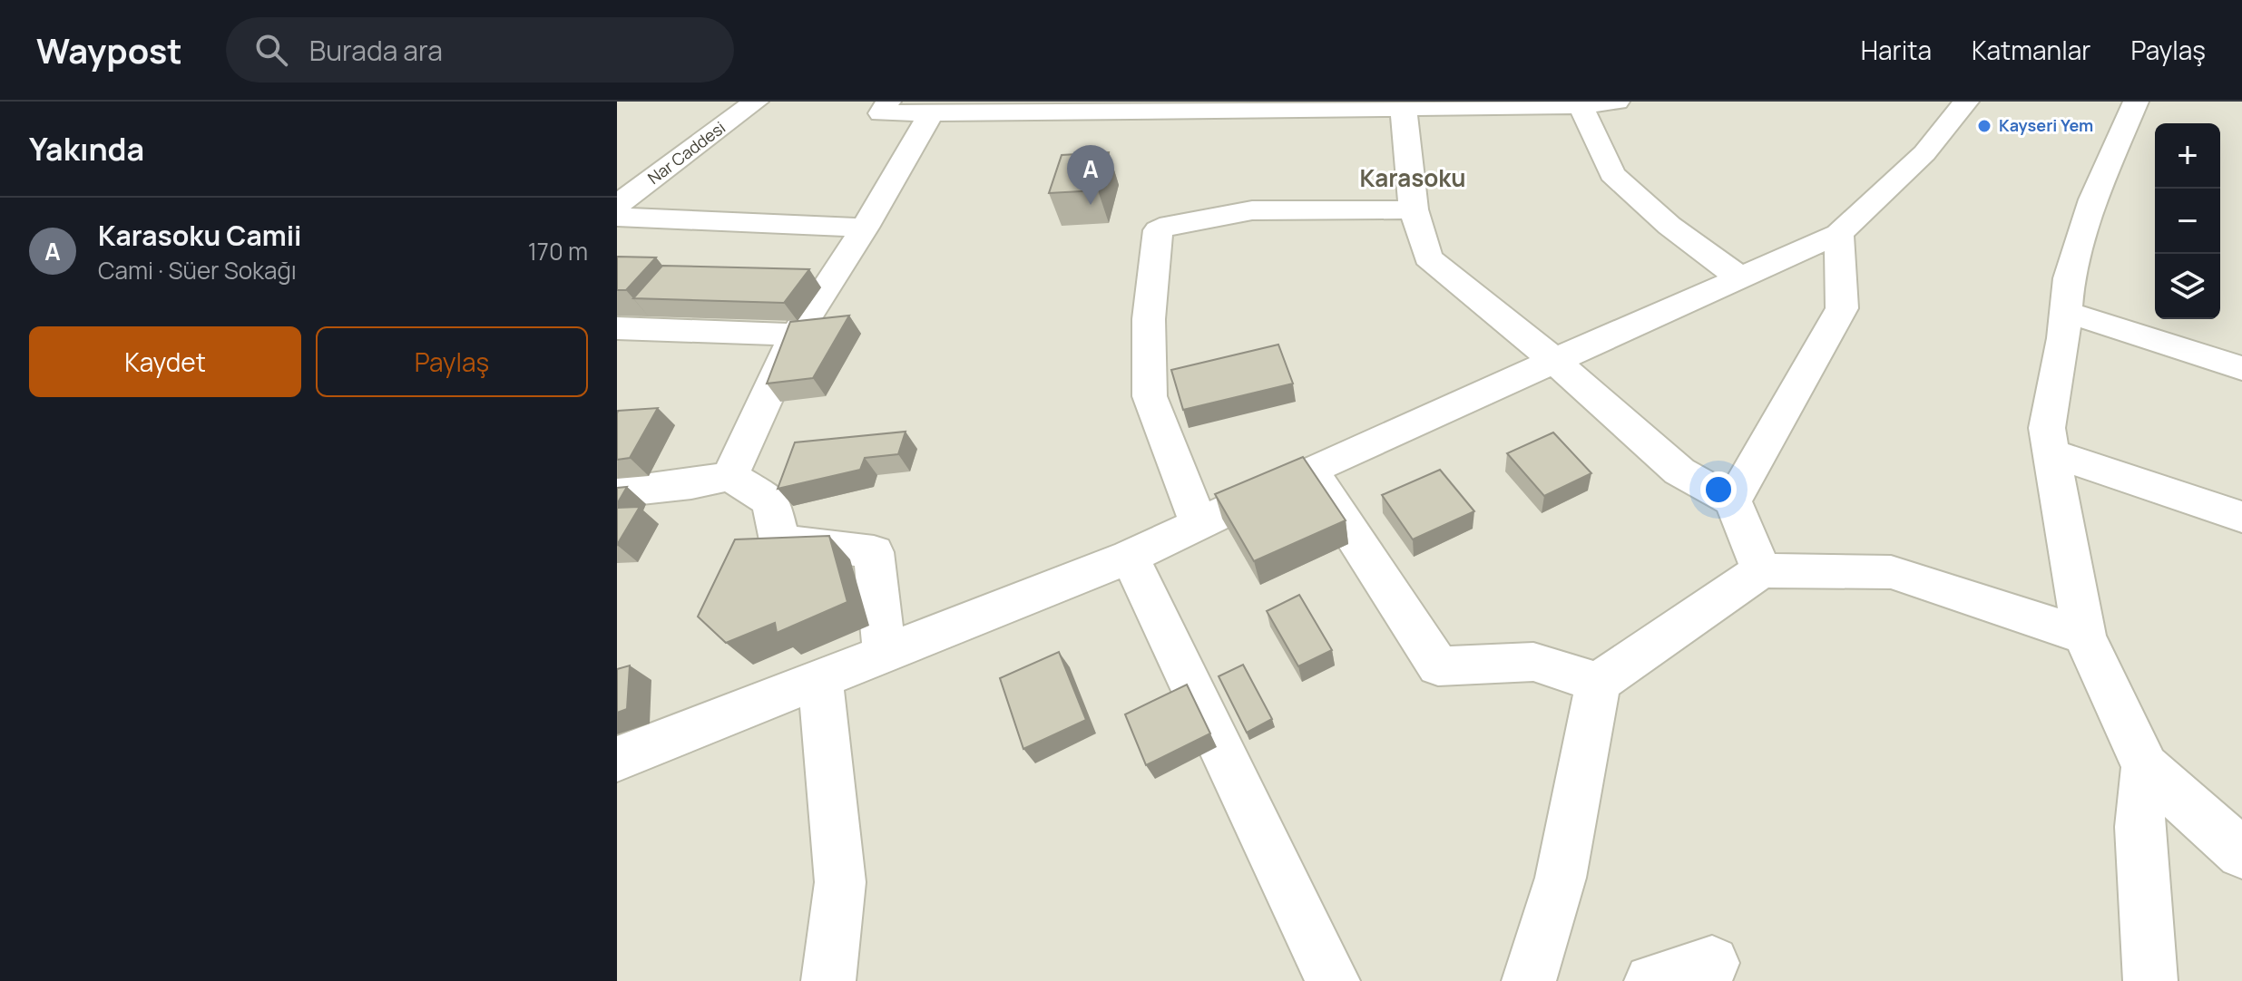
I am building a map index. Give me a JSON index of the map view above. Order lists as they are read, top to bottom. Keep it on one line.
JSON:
{"streets":{"street":["Nar Caddesi"]},"districts":["Karasoku"],"places":["Kayseri Yem"],"page":{"header":"Waypost","search":"Burada ara","nav":["Harita","Katmanlar","Paylaş"],"heading":"Yakında","map_buttons":["+","−"],"pins":"A","list":[{"mark":"A","name":"Karasoku Camii","note":"Cami · Süer Sokağı","value":"170 m"}],"buttons":["Kaydet","Paylaş"]}}
